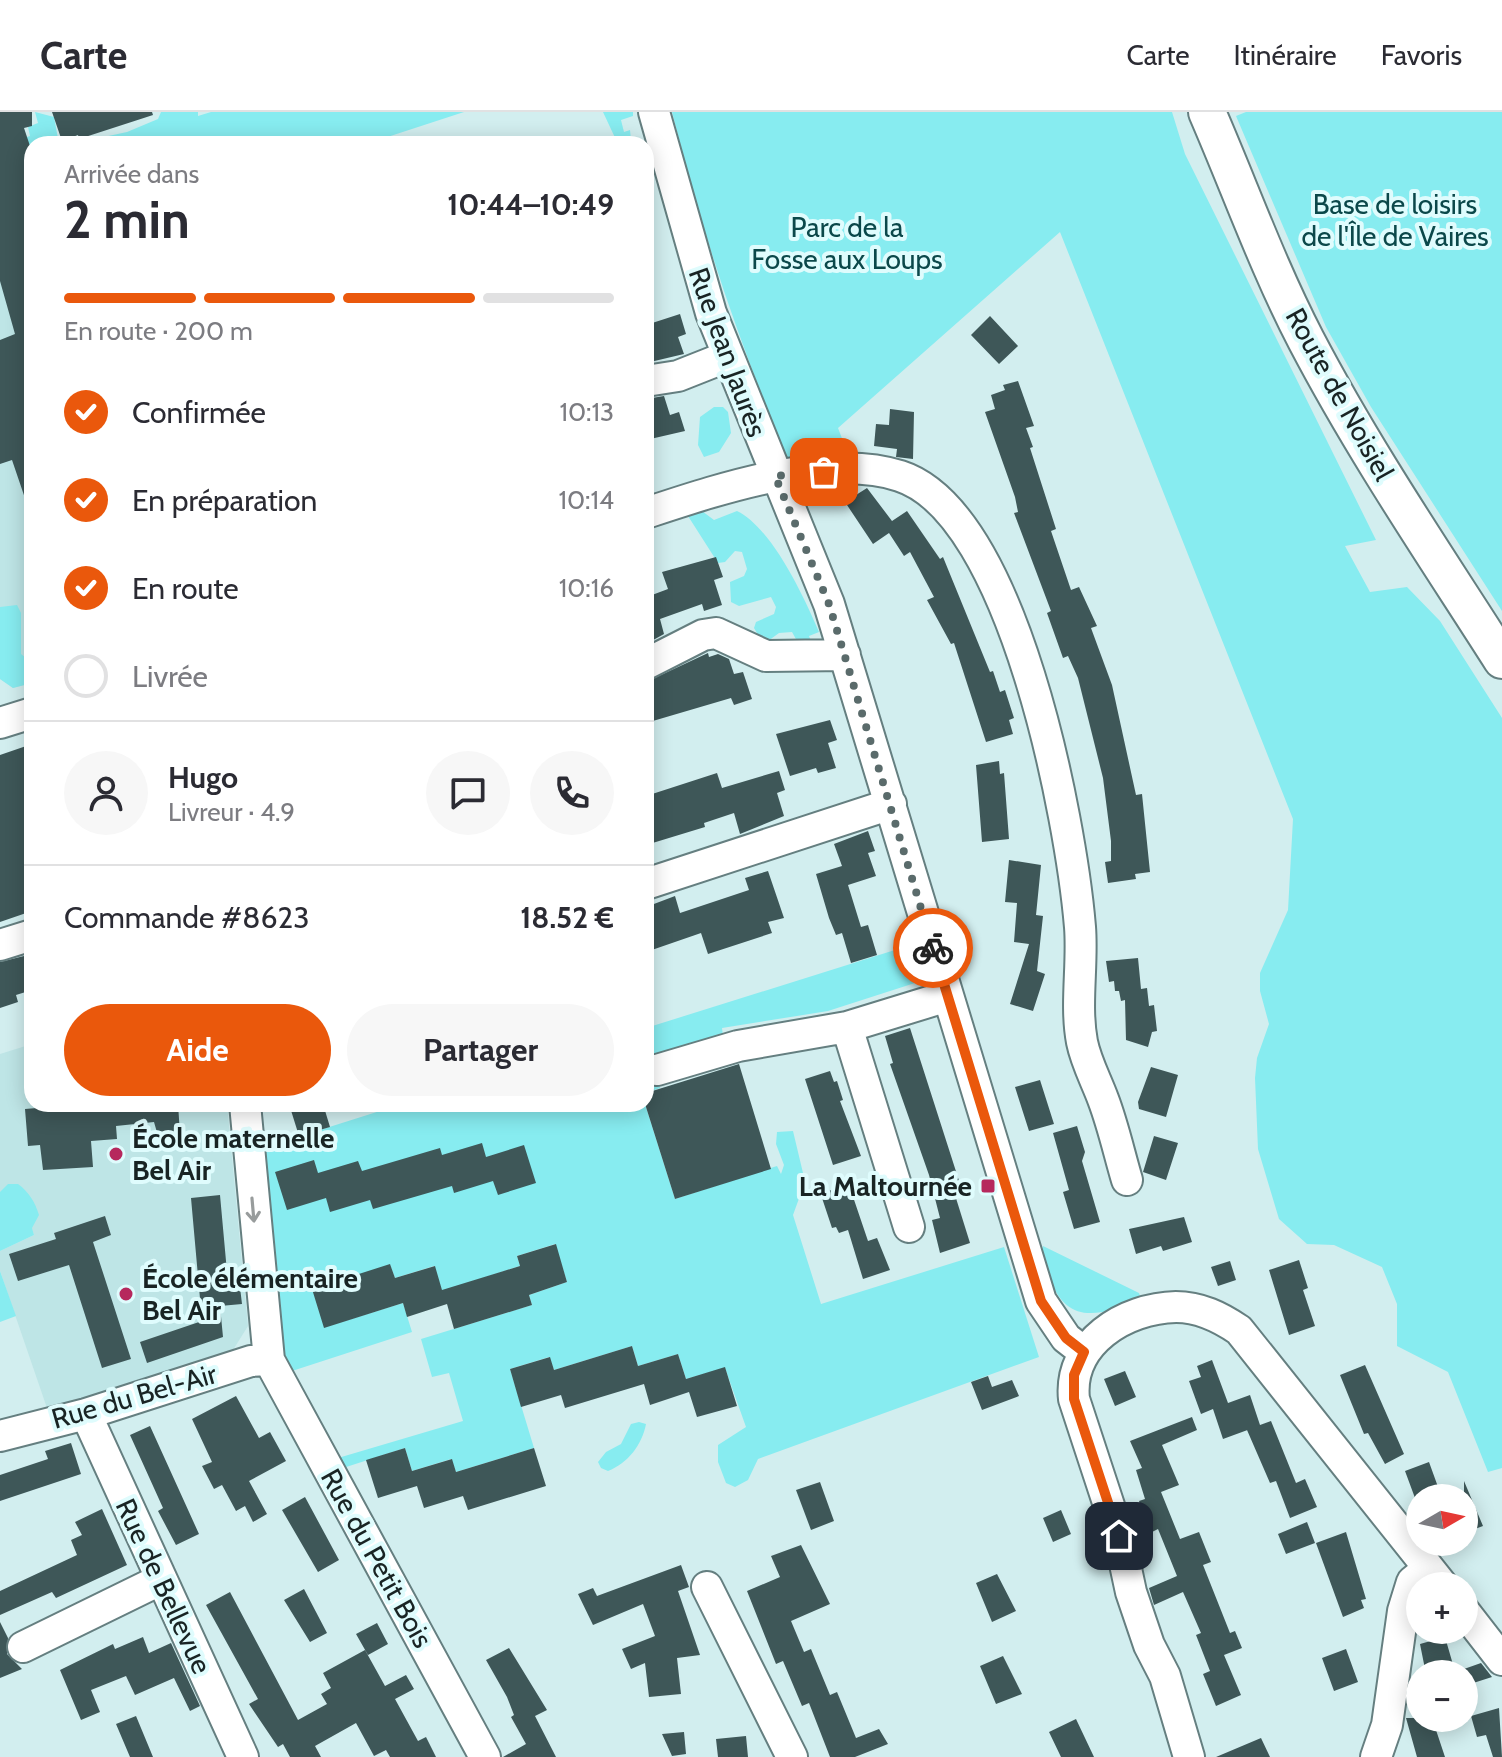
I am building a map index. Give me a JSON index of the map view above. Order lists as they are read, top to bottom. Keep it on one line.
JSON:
{"streets":{"main road":["Route de Noisiel"],"street":["Rue Jean Jaurès","Rue du Bel-Air","Rue du Petit Bois","Rue de Bellevue"]},"crossings":[["Rue du Bel-Air","Rue du Petit Bois"],["Rue du Bel-Air","Rue de Bellevue"]],"parks":["Base de loisirs de l'Île de Vaires","Parc de la Fosse aux Loups"],"places":{"other":["École maternelle Bel Air","École élémentaire Bel Air"],"transit":["La Maltournée"]},"north":"right","page":{"header":"Carte","nav":["Carte","Itinéraire","Favoris"],"heading":["2 min","Arrivée dans","10:44–10:49"],"panel":["Hugo","Livreur · 4.9","Commande #8623","18.52 €"],"bar":"En route · 200 m","list":[["Confirmée","10:13"],["En préparation","10:14"],["En route","10:16"],"Livrée"],"buttons":["Aide","Partager"],"map_buttons":["+","−"]}}
